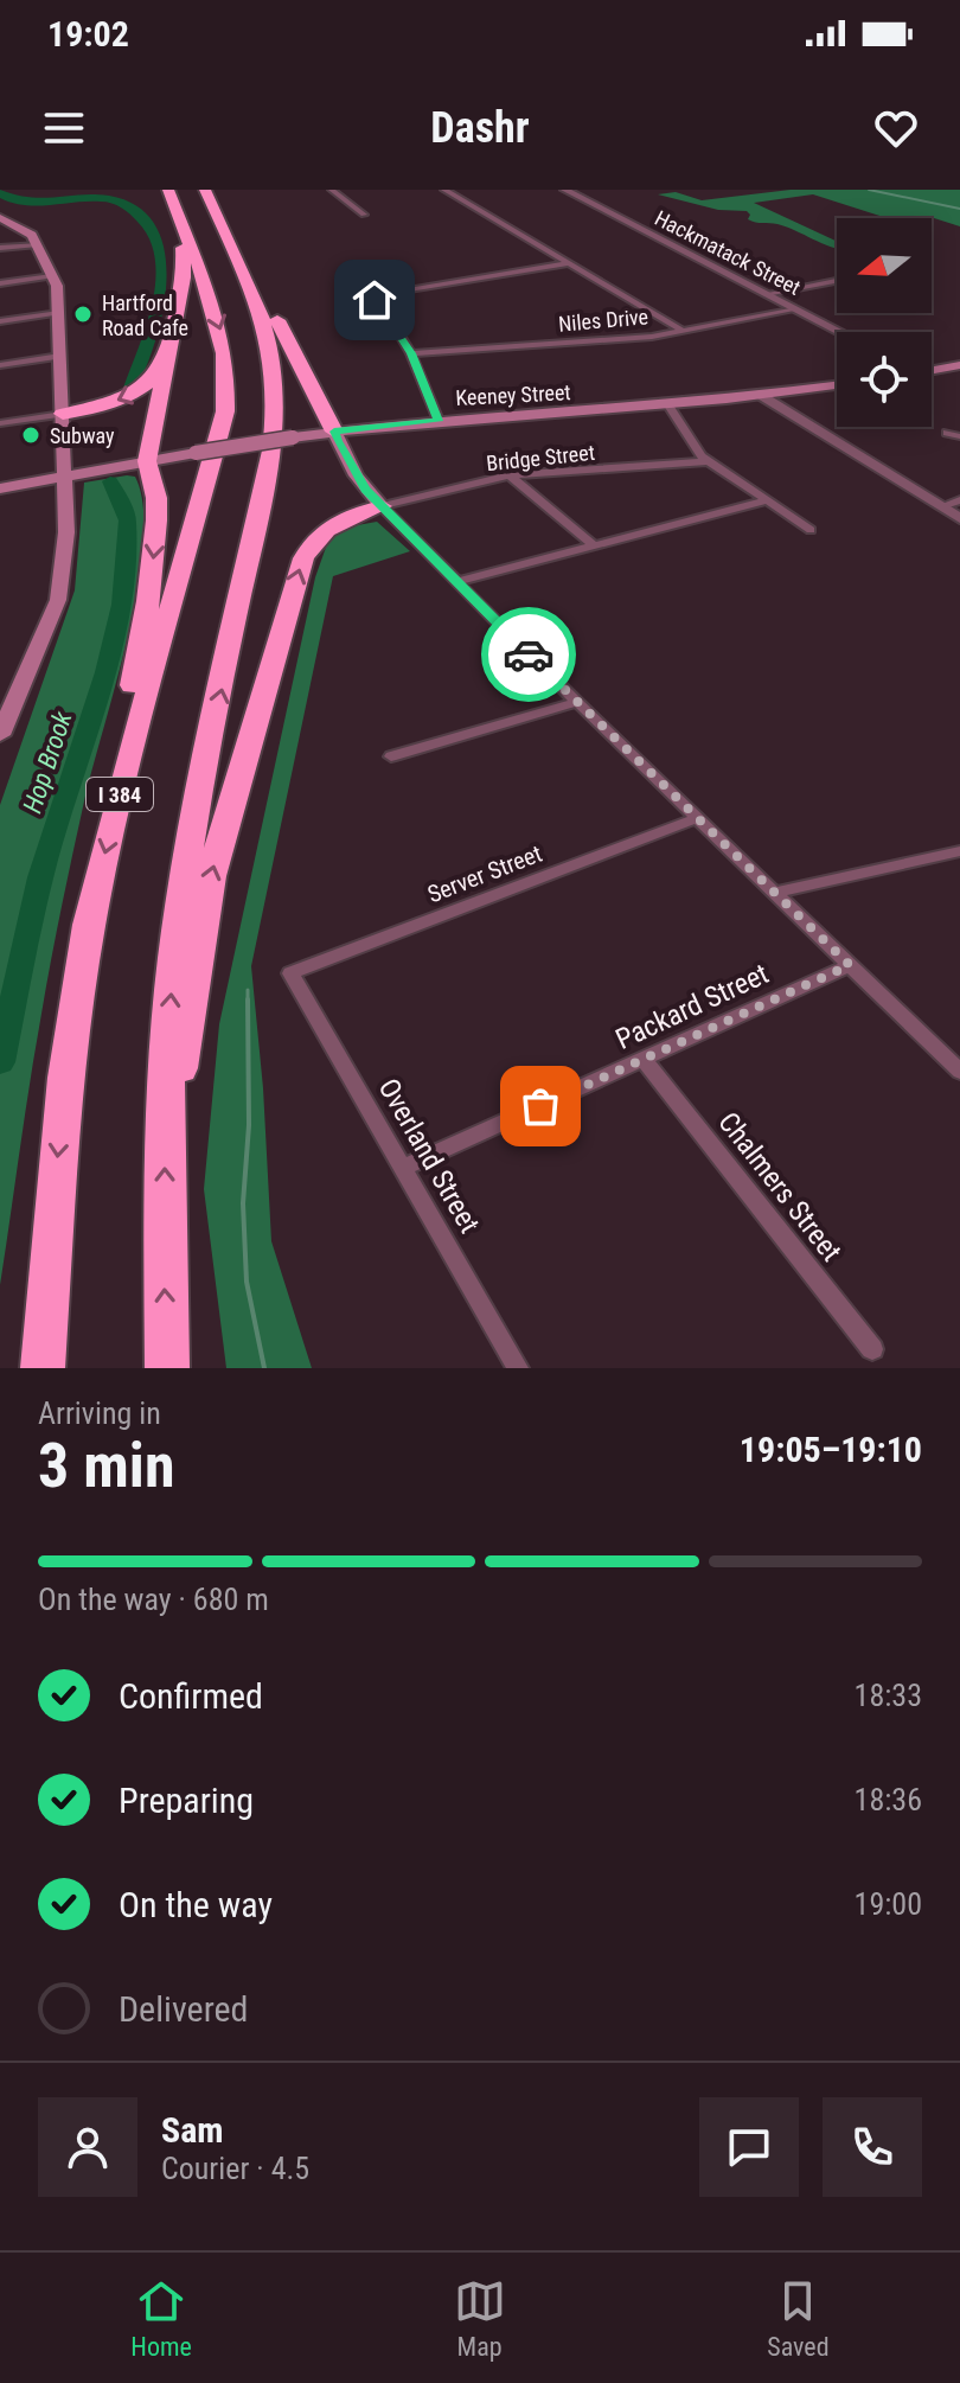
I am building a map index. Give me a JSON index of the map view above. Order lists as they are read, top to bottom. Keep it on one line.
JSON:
{"streets":{"highway":["I 384"],"main road":["Keeney Street"],"street":["Hackmatack Street","Niles Drive","Bridge Street","Server Street","Packard Street","Overland Street","Chalmers Street"]},"crossings":[["Hackmatack Street","Niles Drive"],["Server Street","Overland Street"],["Packard Street","Overland Street"],["Packard Street","Chalmers Street"]],"water":["Hop Brook"],"places":["Hartford Road Cafe","Subway"],"north":"left","page":{"status":"19:02","header":"Dashr","heading":["3 min","Arriving in","19:05–19:10"],"panel":["Sam","Courier · 4.5"],"bar":"On the way · 680 m","list":[["Confirmed","18:33"],["Preparing","18:36"],["On the way","19:00"],"Delivered"],"tabs":["Home","Map","Saved"]}}
